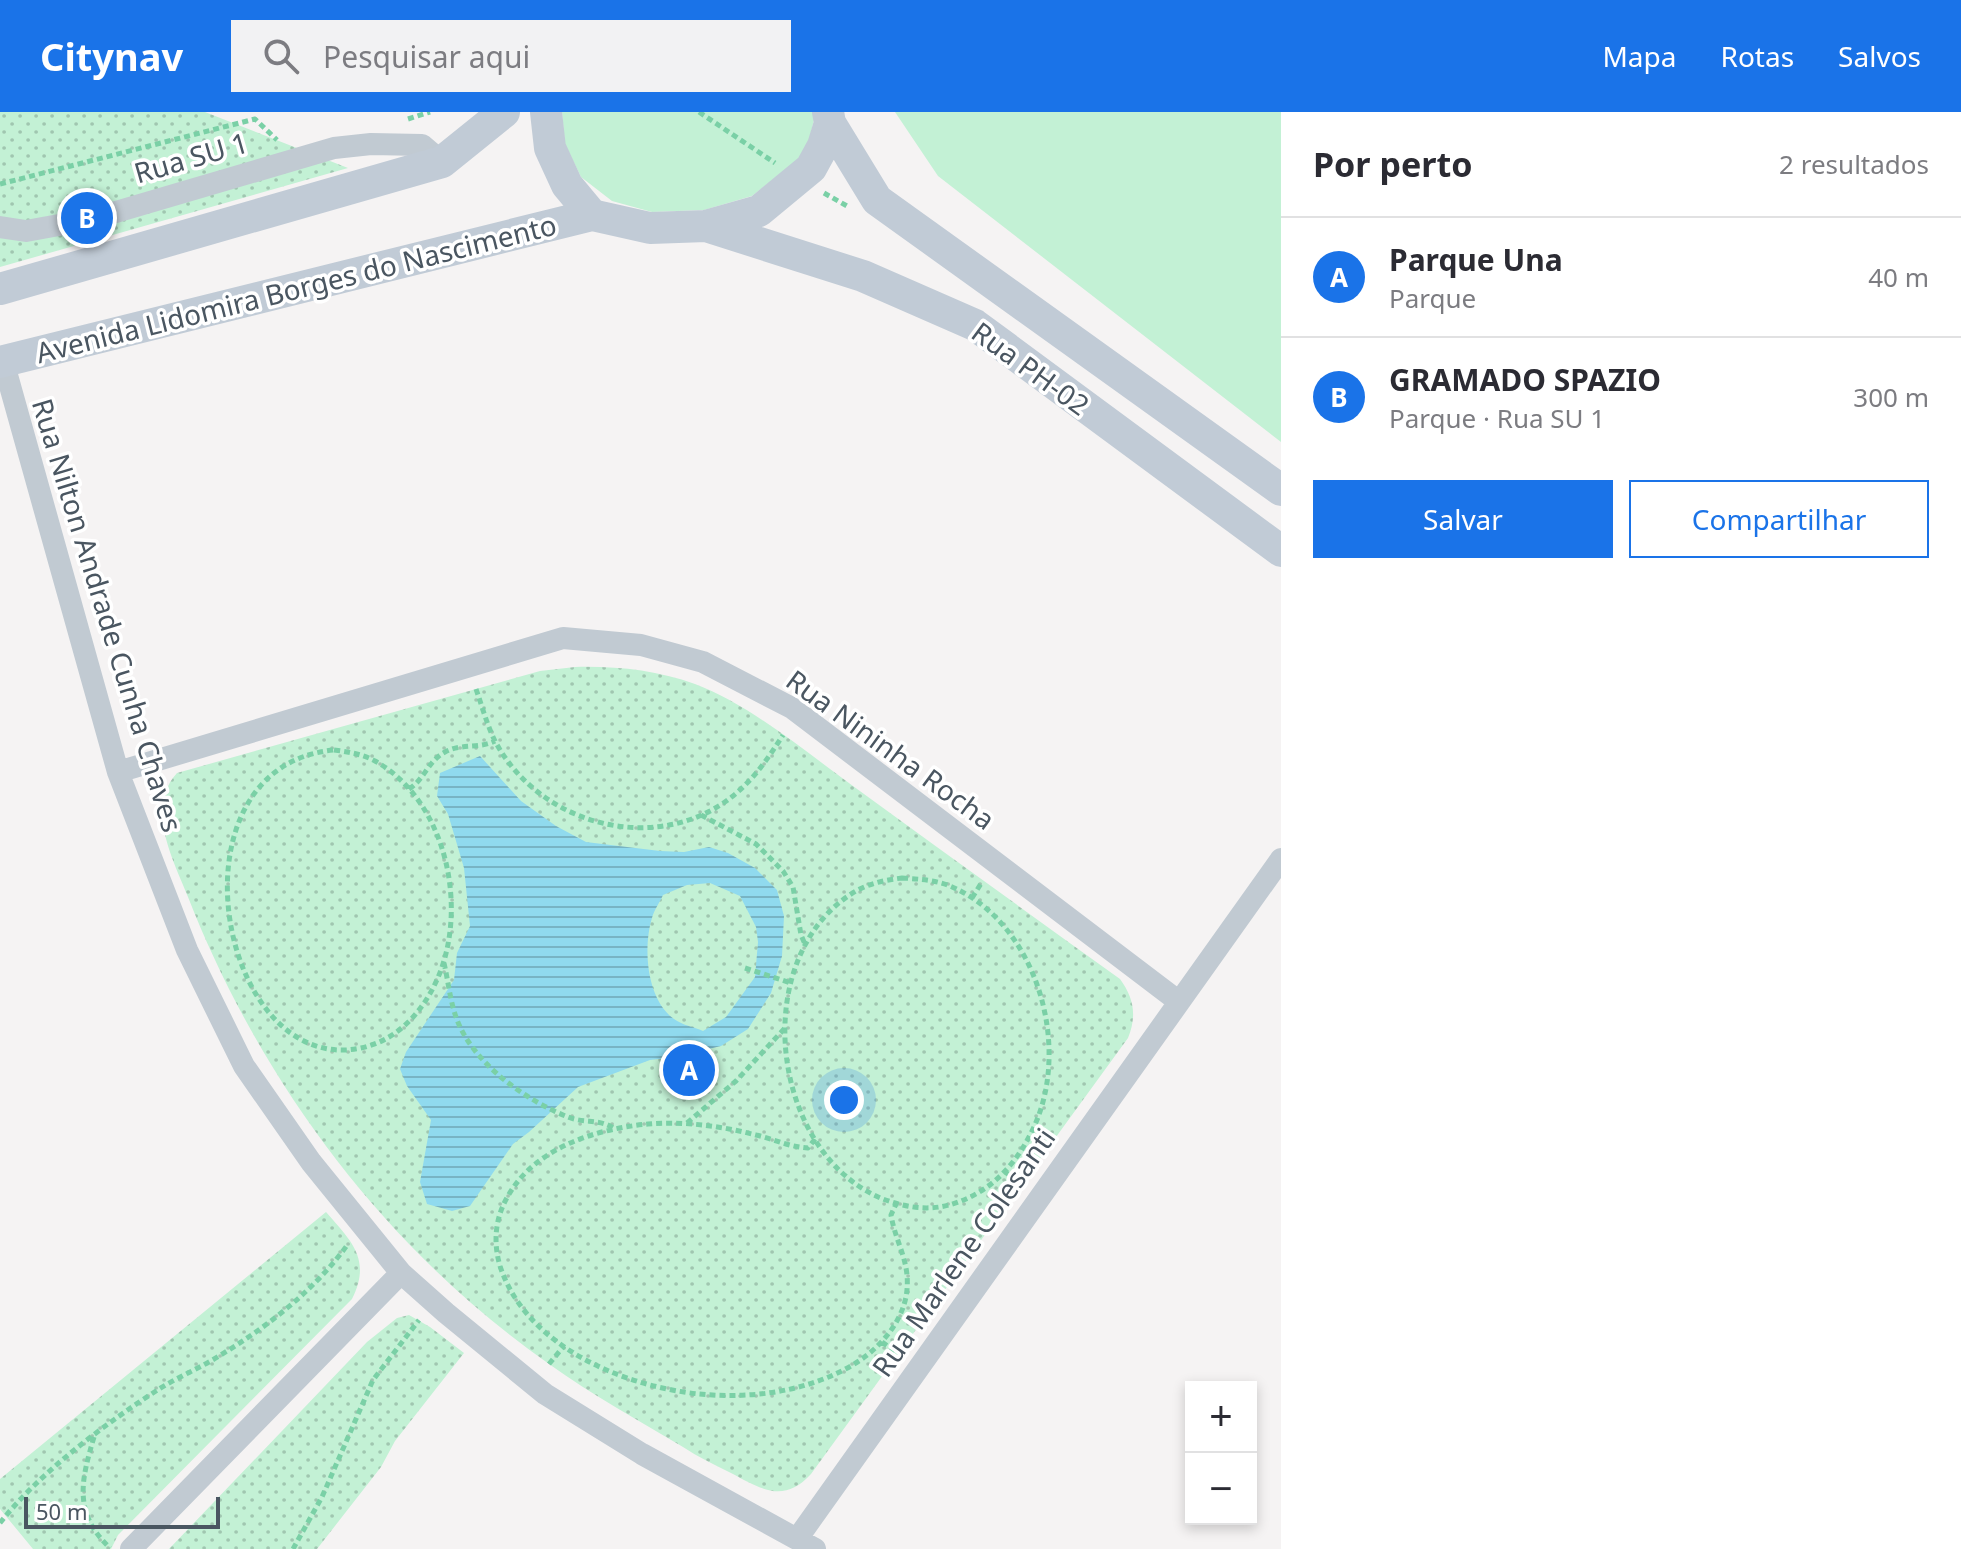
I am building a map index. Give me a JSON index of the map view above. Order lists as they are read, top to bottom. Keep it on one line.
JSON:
{"streets":{"street":["Rua SU 1","Avenida Lidomira Borges do Nascimento","Rua PH-02","Rua Nilton Andrade Cunha Chaves","Rua Nininha Rocha","Rua Marlene Colesanti"]},"crossings":[["Avenida Lidomira Borges do Nascimento","Rua Nilton Andrade Cunha Chaves"],["Rua Nilton Andrade Cunha Chaves","Rua Nininha Rocha"],["Rua Nilton Andrade Cunha Chaves","Rua Marlene Colesanti"],["Rua Nininha Rocha","Rua Marlene Colesanti"]],"scale_bar":"50 m","page":{"header":"Citynav","search":"Pesquisar aqui","nav":["Mapa","Rotas","Salvos"],"heading":["Por perto","2 resultados"],"pins":["B","A"],"list":[{"mark":"A","name":"Parque Una","note":"Parque","value":"40 m"},{"mark":"B","name":"GRAMADO SPAZIO","note":"Parque · Rua SU 1","value":"300 m"}],"buttons":["Salvar","Compartilhar"],"map_buttons":["+","−"],"scale":"50 m"}}
